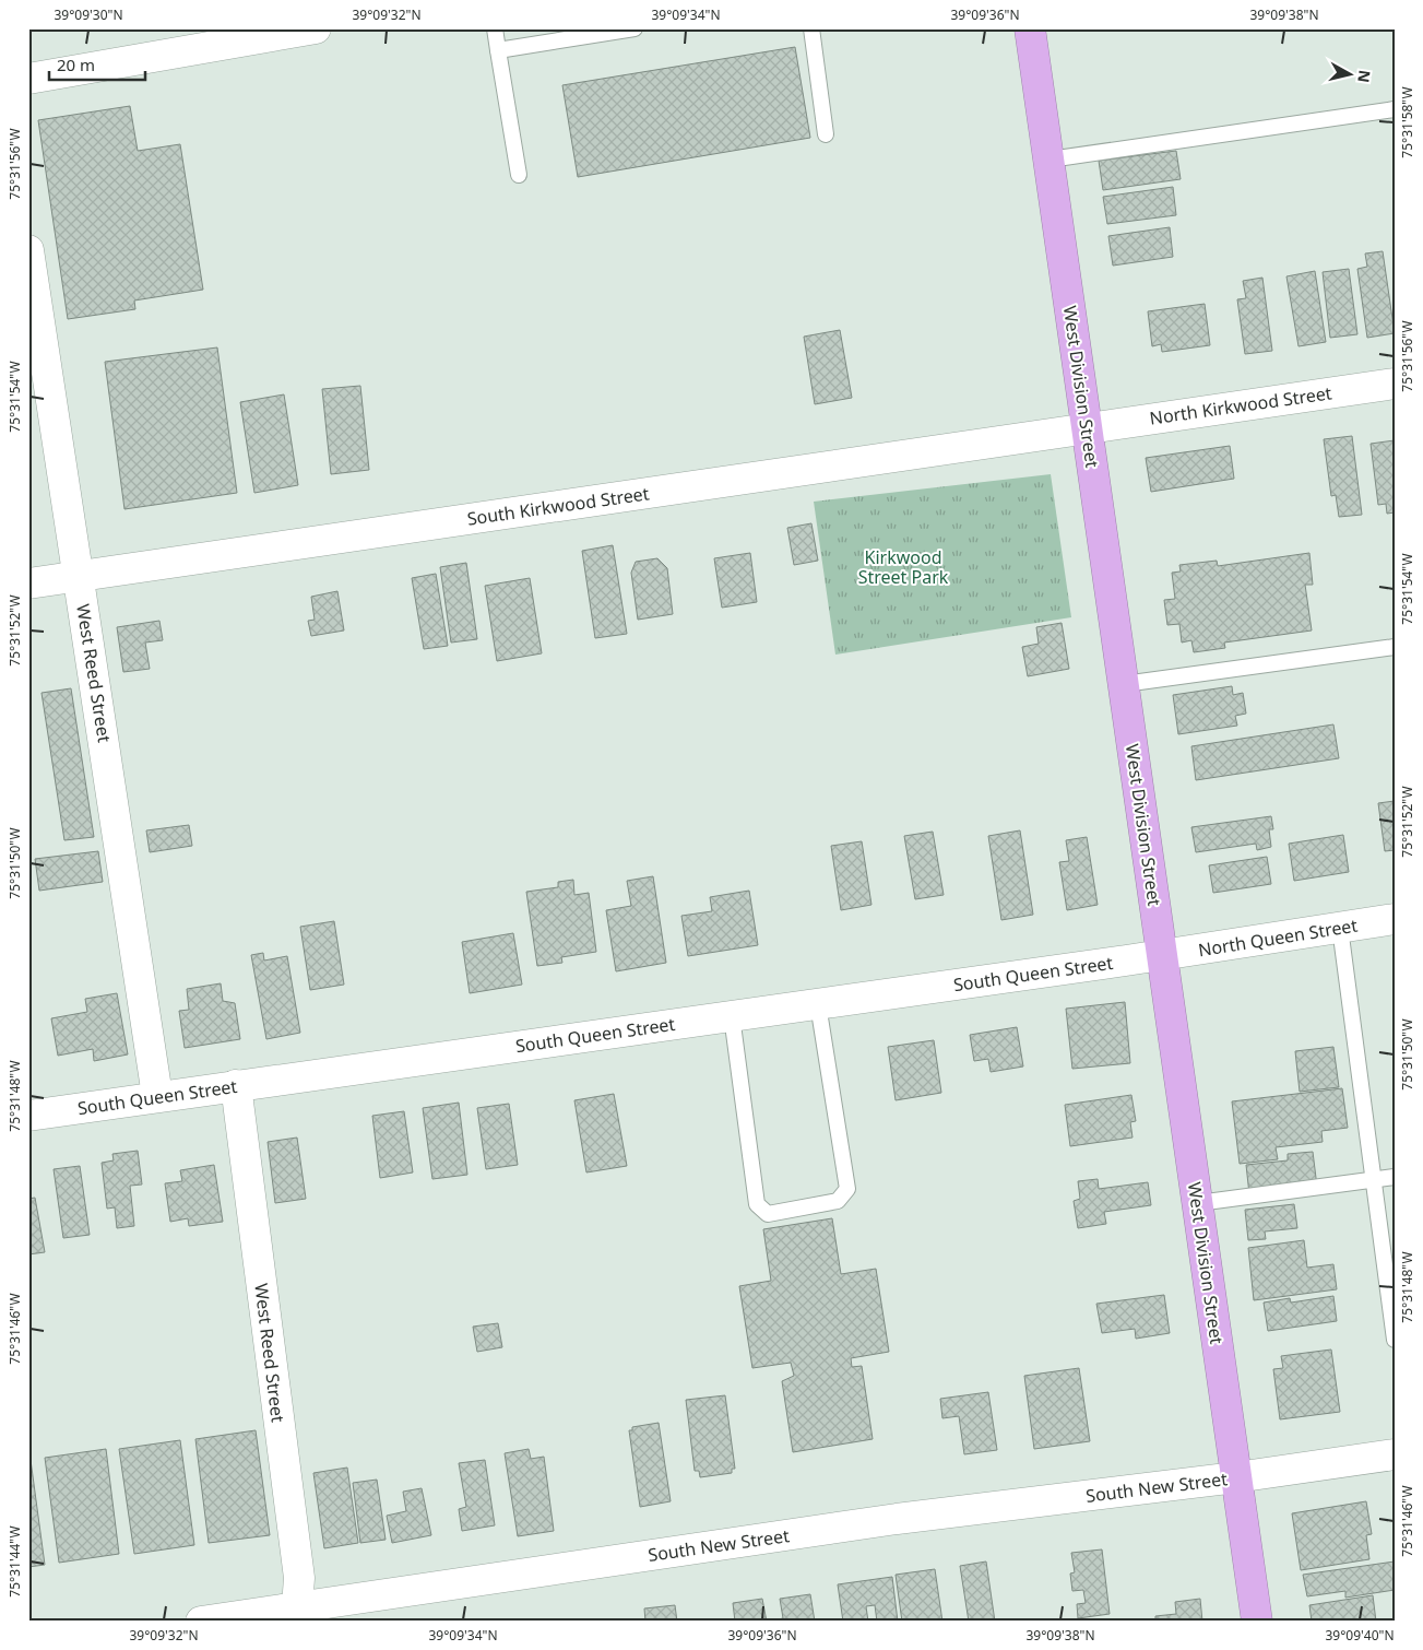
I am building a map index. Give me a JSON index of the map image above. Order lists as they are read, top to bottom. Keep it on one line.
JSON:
{"streets":{"highway":["West Division Street"],"street":["North Kirkwood Street","South Kirkwood Street","West Reed Street","North Queen Street","South Queen Street","South New Street"]},"crossings":[["West Division Street","North Kirkwood Street"],["West Division Street","South Kirkwood Street"],["West Division Street","North Queen Street"],["West Division Street","South Queen Street"],["West Division Street","South New Street"],["North Kirkwood Street","South Kirkwood Street"],["South Kirkwood Street","West Reed Street"],["West Reed Street","South Queen Street"],["West Reed Street","South New Street"],["North Queen Street","South Queen Street"]],"parks":["Kirkwood Street Park"],"scale_bar":"20 m","north":"right","coordinates":["39°09'30\"N","39°09'32\"N","39°09'34\"N","39°09'36\"N","39°09'38\"N","75°31'58\"W","75°31'56\"W","75°31'54\"W","75°31'52\"W","75°31'50\"W","75°31'48\"W","75°31'46\"W","75°31'44\"W","39°09'40\"N"]}
